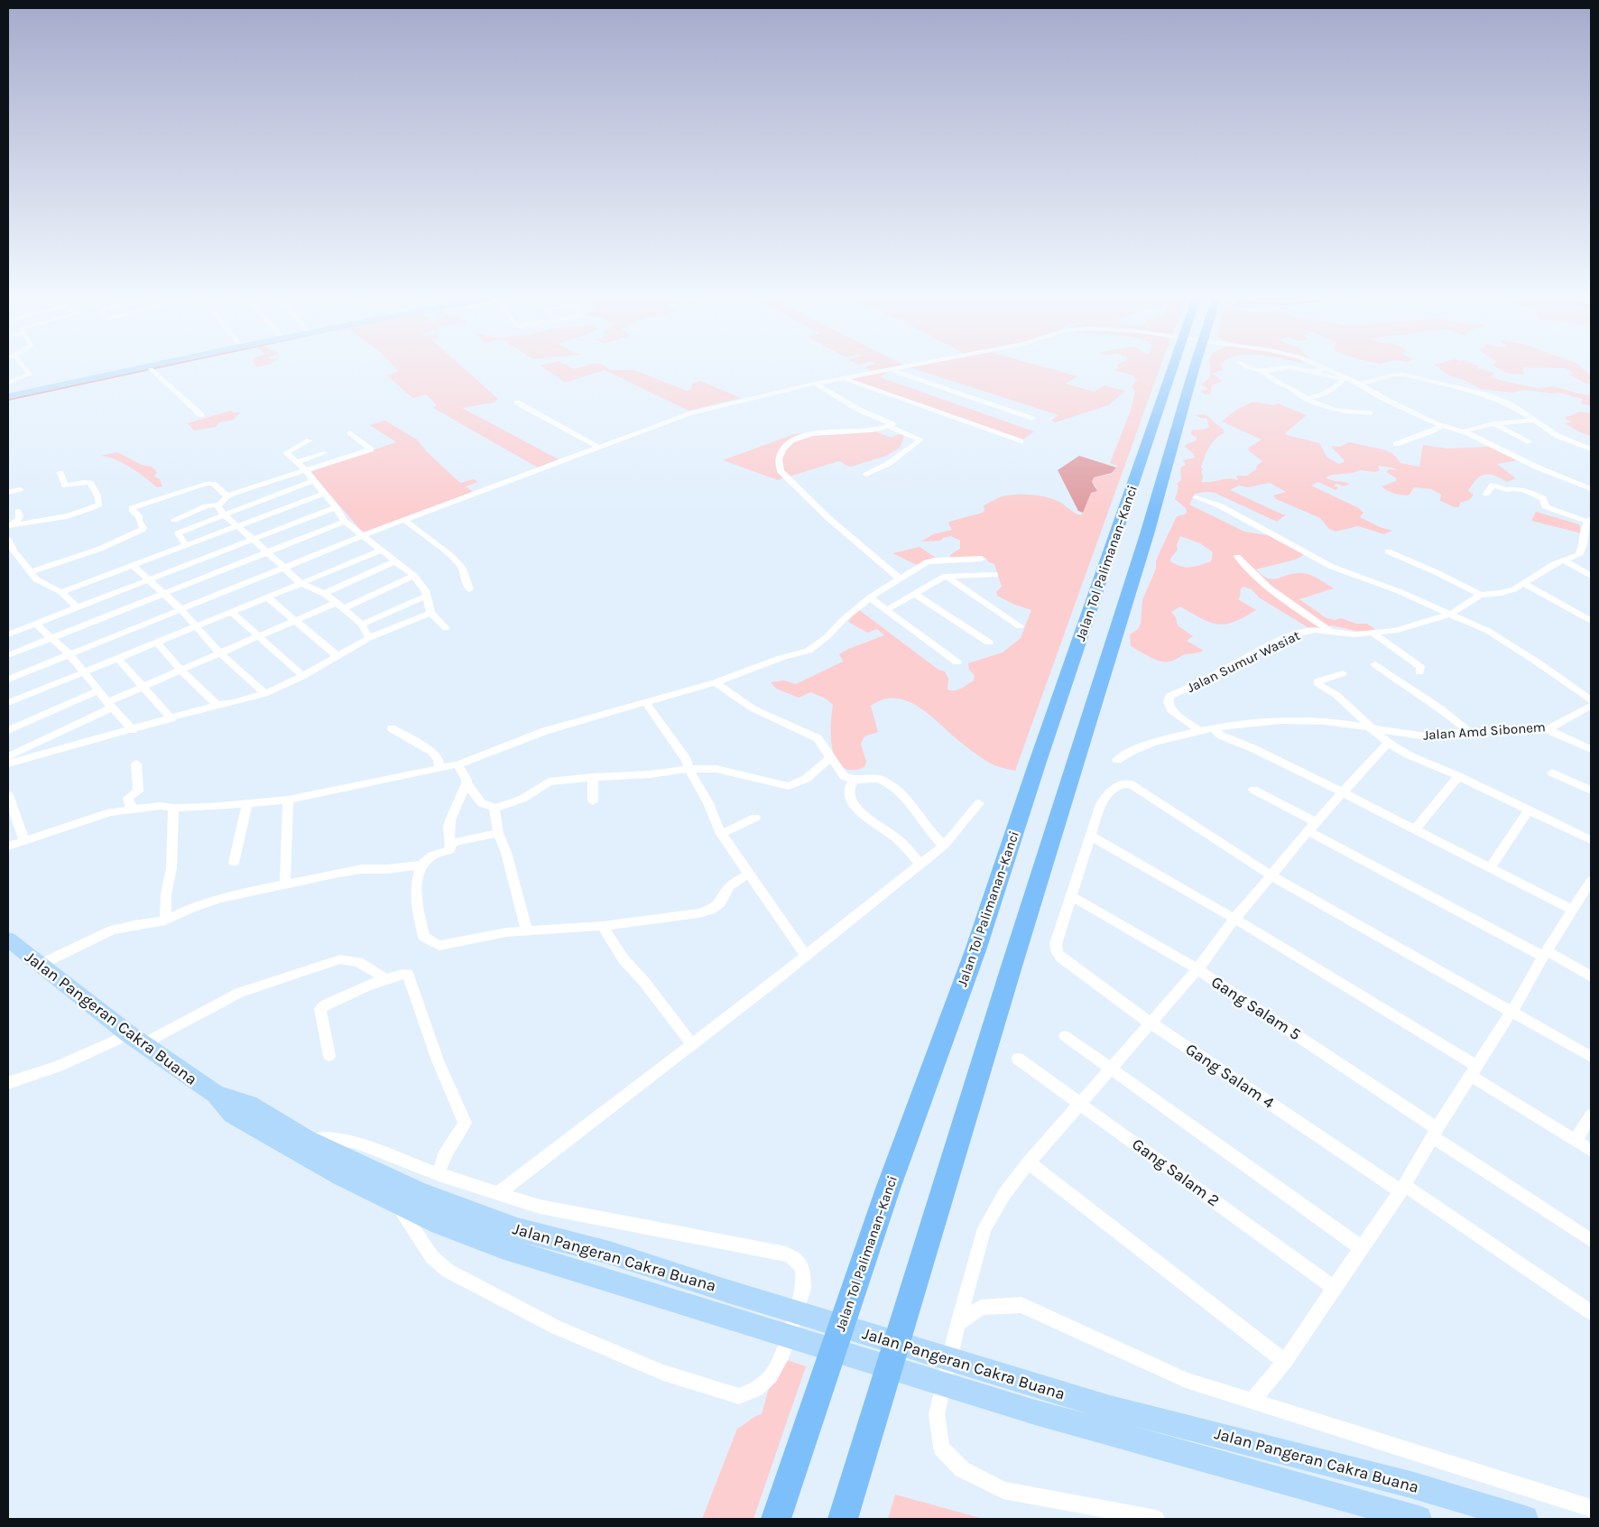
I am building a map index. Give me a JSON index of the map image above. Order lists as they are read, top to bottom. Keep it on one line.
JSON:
{"streets":{"highway":["Jalan Tol Palimanan–Kanci"],"main road":["Jalan Pangeran Cakra Buana"],"street":["Jalan Sumur Wasiat","Jalan Amd Sibonem","Gang Salam 5","Gang Salam 4","Gang Salam 2"]},"crossings":[["Jalan Sumur Wasiat","Jalan Amd Sibonem"],["Gang Salam 5","Gang Salam 4"]]}
